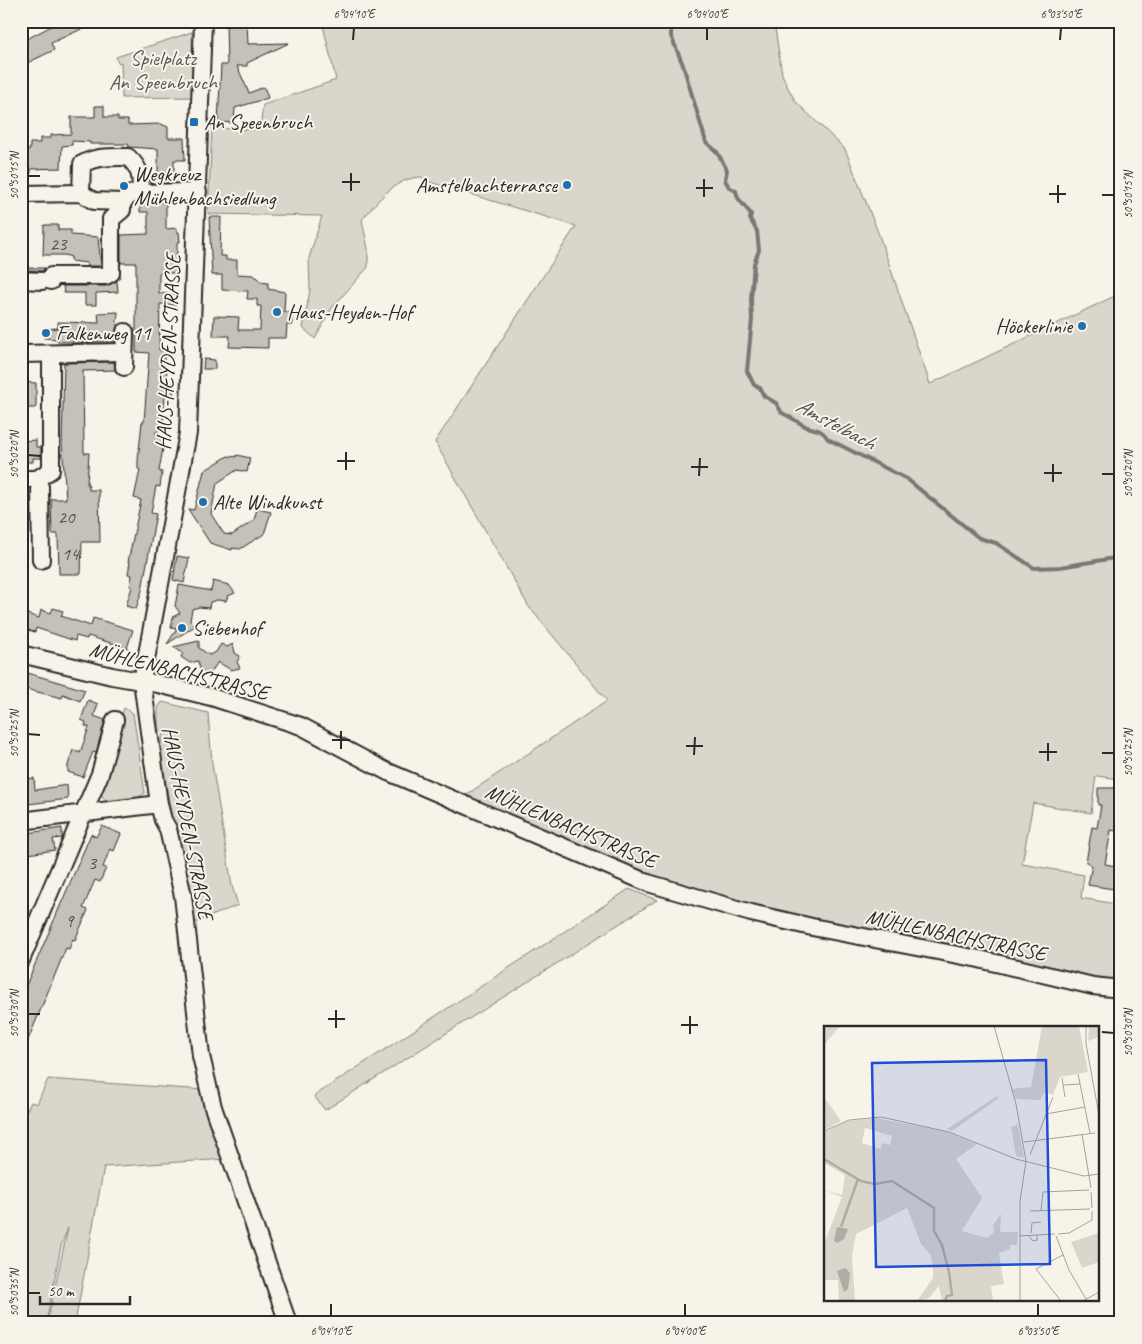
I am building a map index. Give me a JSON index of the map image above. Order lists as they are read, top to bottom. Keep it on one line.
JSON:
{"streets":{"street":["HAUS-HEYDEN-STRASSE","MÜHLENBACHSTRASSE"]},"crossings":[["HAUS-HEYDEN-STRASSE","MÜHLENBACHSTRASSE"]],"water":["Amstelbach"],"parks":["Spielplatz An Speenbruch"],"places":{"transit":["An Speenbruch"],"other":["Amstelbachterrasse","Wegkreuz Mühlenbachsiedlung","Haus-Heyden-Hof","Höckerlinie","Falkenweg 11","Alte Windkunst","Siebenhof"]},"house_numbers":["23","20","14","3","9"],"scale_bar":"50 m","coordinates":["6°04'10\"E","6°04'00\"E","6°03'50\"E","50°50'15\"N","50°50'20\"N","50°50'25\"N","50°50'30\"N","50°50'35\"N"]}
